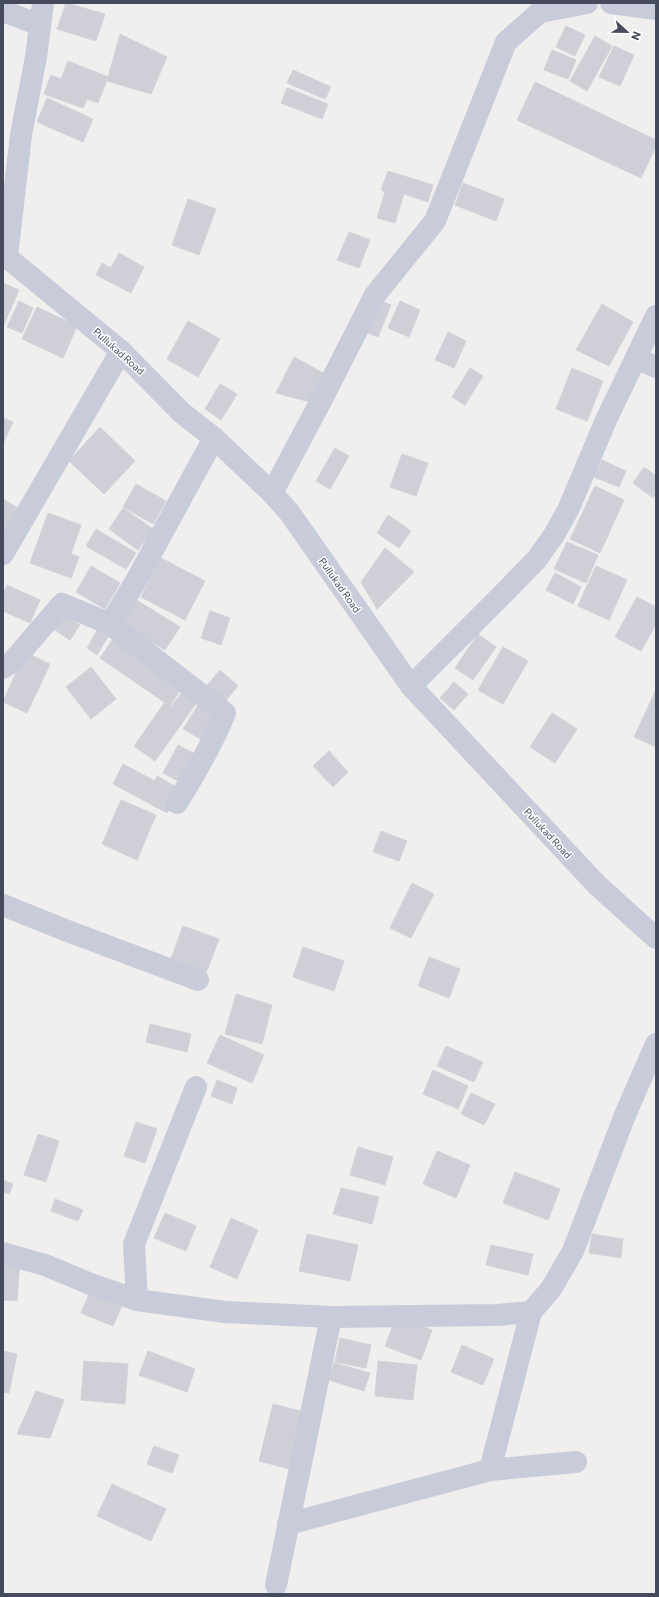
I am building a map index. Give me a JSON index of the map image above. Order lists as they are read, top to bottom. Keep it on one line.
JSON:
{"streets":{"street":["Pullukad Road"]},"north":"right"}
